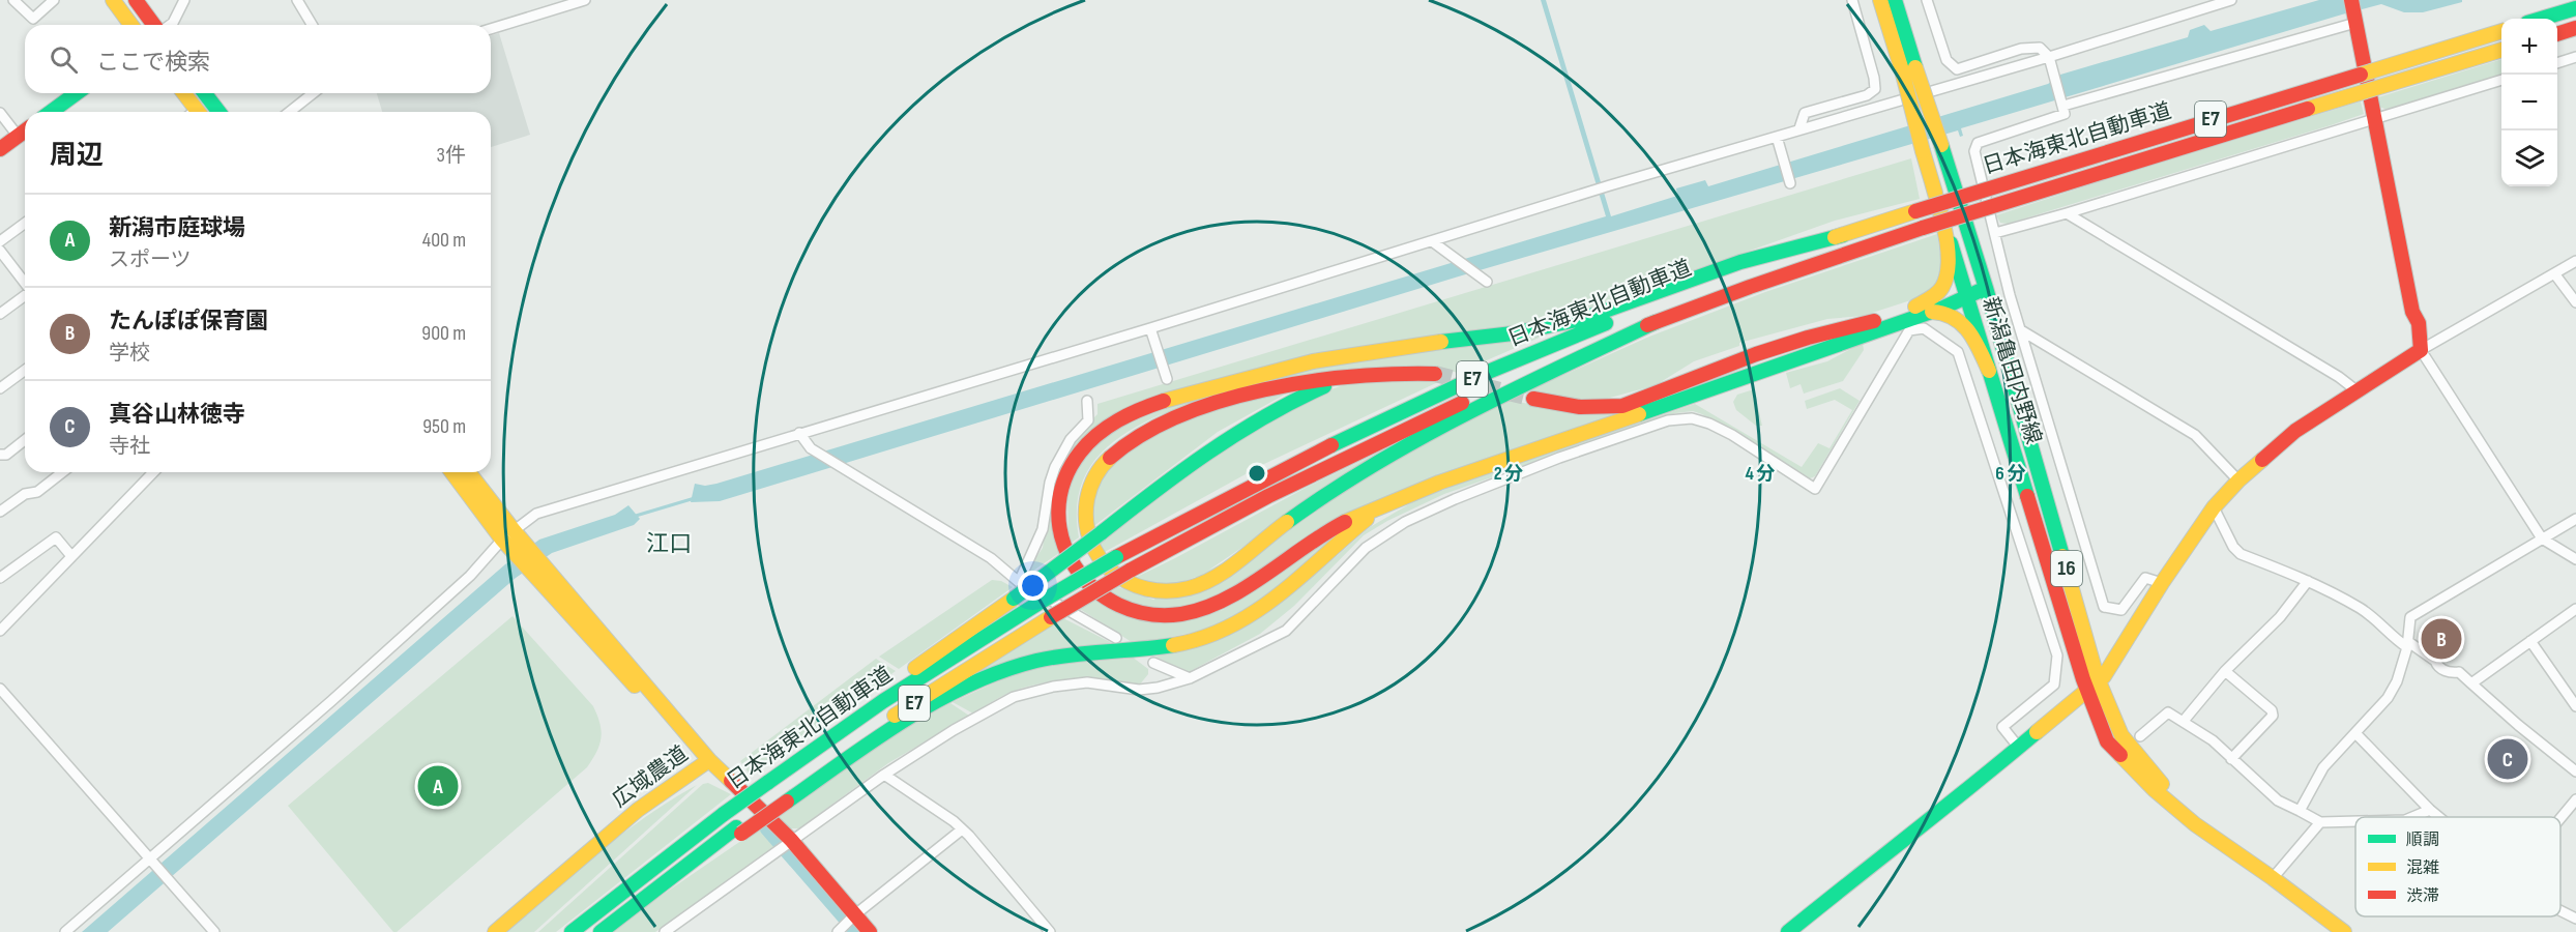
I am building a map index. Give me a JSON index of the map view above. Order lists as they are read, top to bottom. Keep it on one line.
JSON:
{"streets":{"main road":["E7","日本海東北自動車道","新潟亀田内野線","16","広域農道"]},"districts":["江口"],"legend":["順調","混雑","渋滞"],"page":{"map_buttons":["+","−"],"search":"ここで検索","heading":["周辺","3件"],"list":[{"mark":"A","name":"新潟市庭球場","note":"スポーツ","value":"400 m"},{"mark":"B","name":"たんぽぽ保育園","note":"学校","value":"900 m"},{"mark":"C","name":"真谷山林徳寺","note":"寺社","value":"950 m"}],"pins":["B","C","A"]},"rings":["2 分","4 分","6 分"]}
